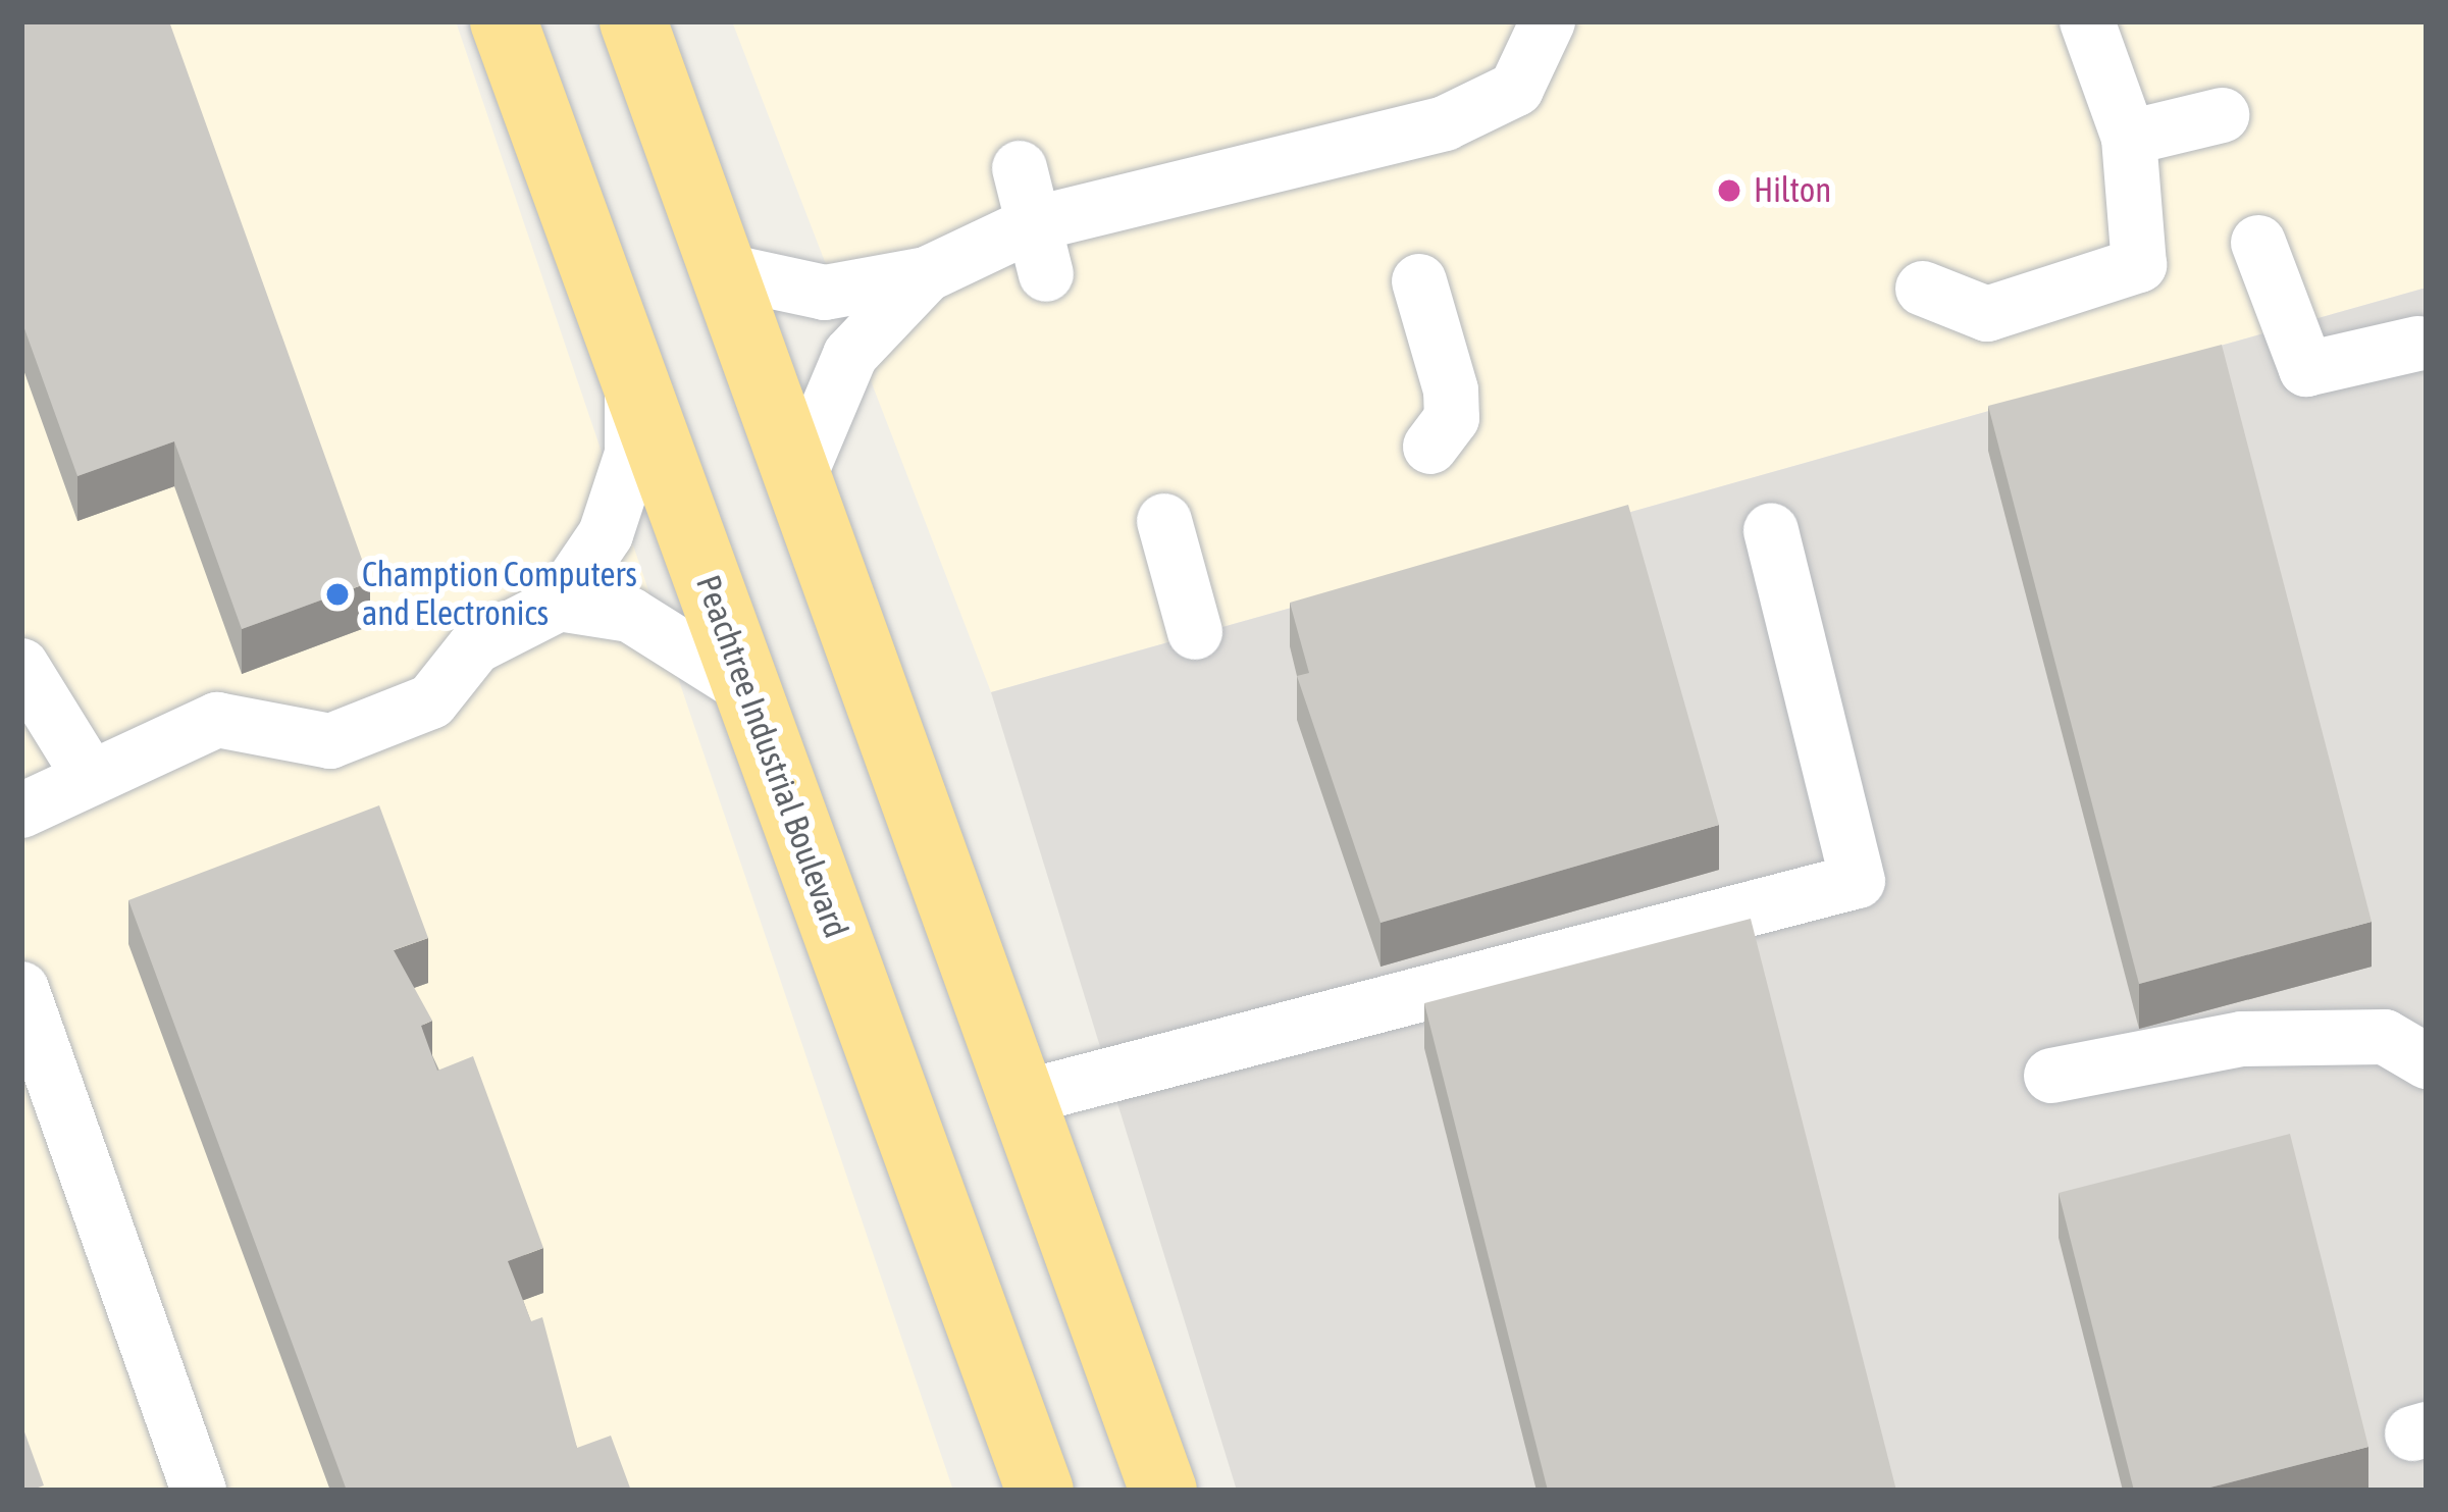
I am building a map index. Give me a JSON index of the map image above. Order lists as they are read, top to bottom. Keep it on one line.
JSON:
{"streets":{"highway":["Peachtree Industrial Boulevard"]},"places":["Hilton","Chamption Computers and Electronics"]}
